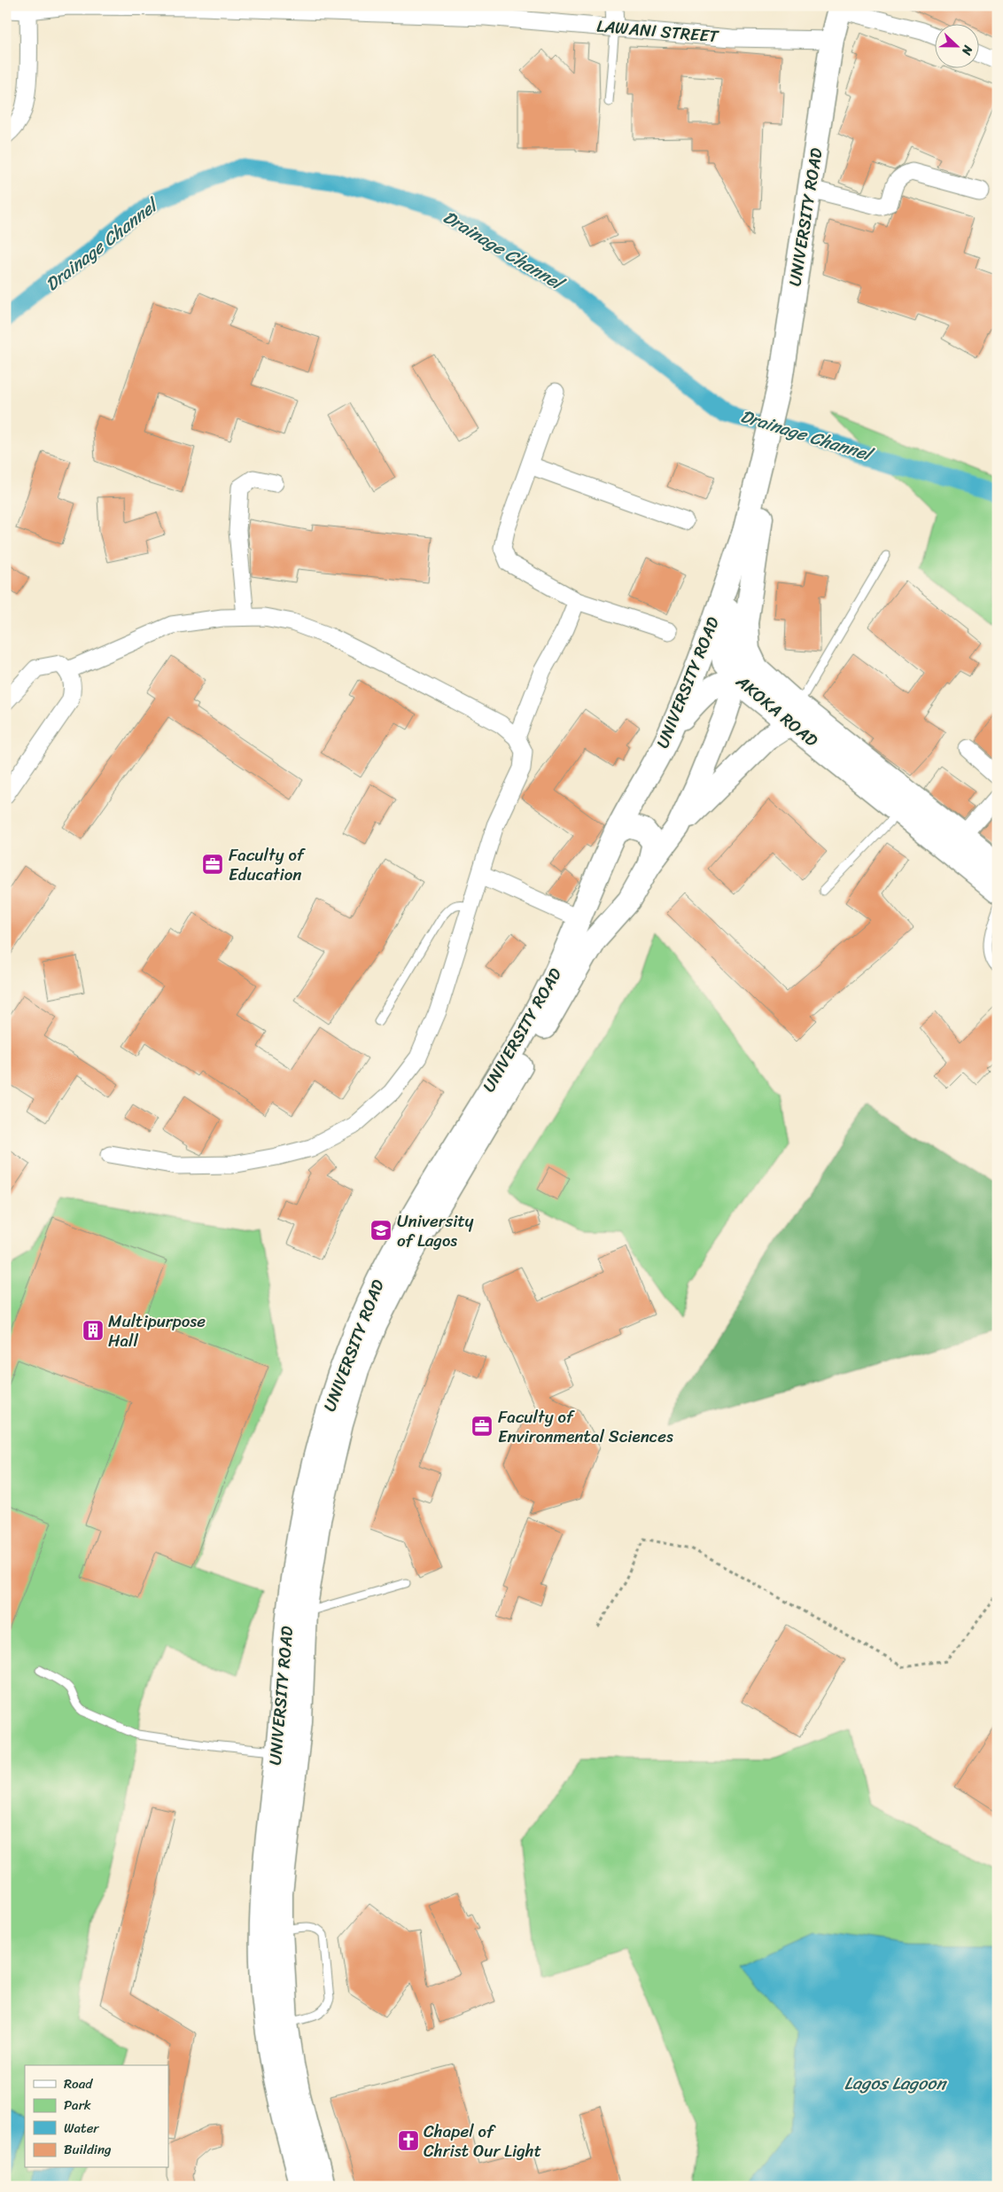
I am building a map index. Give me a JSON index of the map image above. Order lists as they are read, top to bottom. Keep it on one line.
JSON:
{"streets":{"main road":["UNIVERSITY ROAD","AKOKA ROAD"],"street":["LAWANI STREET"]},"crossings":[["LAWANI STREET","UNIVERSITY ROAD"],["UNIVERSITY ROAD","AKOKA ROAD"]],"water":["Drainage Channel","Lagos Lagoon"],"places":{"office":["Faculty of Education","Faculty of Environmental Sciences"],"school or university":["University of Lagos"],"building":["Multipurpose Hall"],"church":["Chapel of Christ Our Light"]},"legend":["Road","Park","Water","Building"],"north":"right"}
